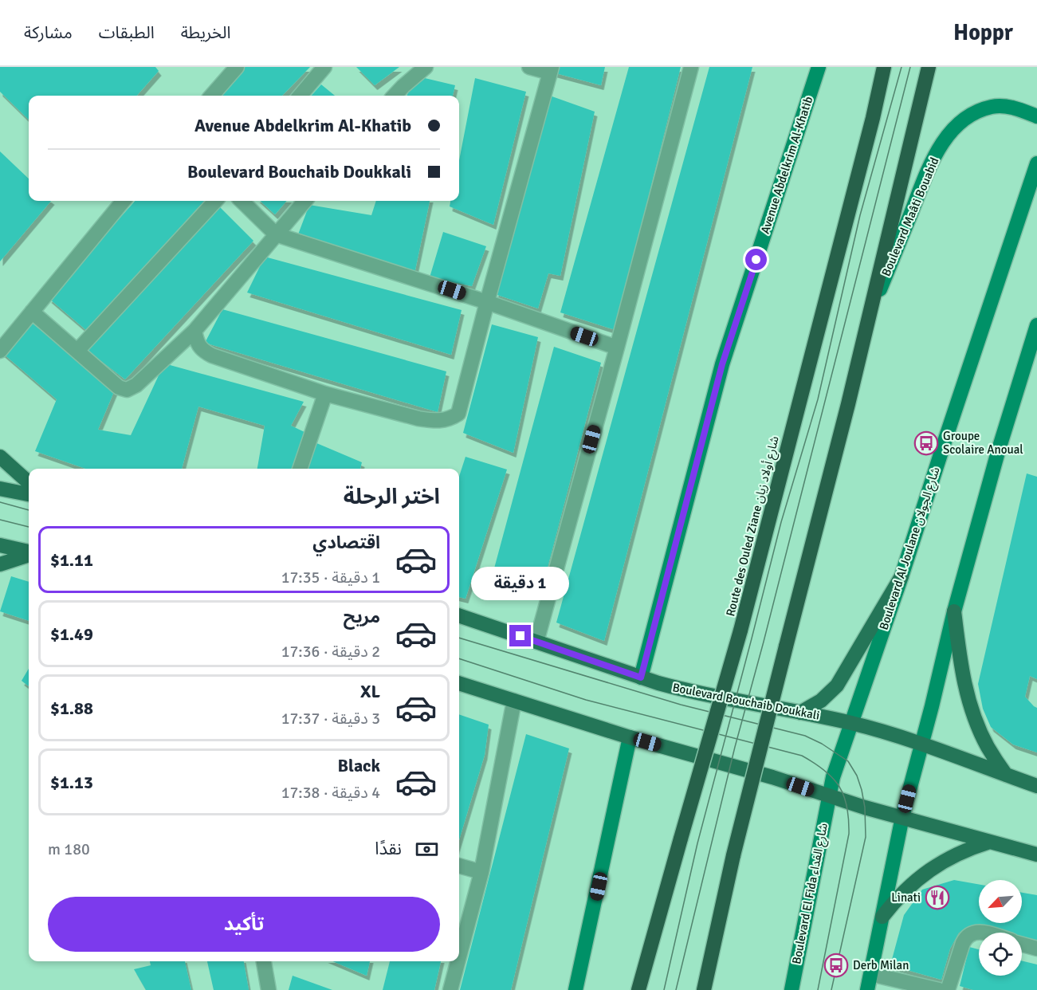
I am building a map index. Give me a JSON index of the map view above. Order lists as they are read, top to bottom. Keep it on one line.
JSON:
{"streets":{"highway":["Route des Ouled Ziane شارع أولاد زيان"],"main road":["Avenue Abdelkrim Al-Khatib","Boulevard Maâti Bouabid","Boulevard Al Joulane شارع الجولان","Boulevard Bouchaib Doukkali","Boulevard El Fida شارع الفداء"]},"crossings":[["Avenue Abdelkrim Al-Khatib","Boulevard Bouchaib Doukkali"],["Boulevard Al Joulane شارع الجولان","Boulevard Bouchaib Doukkali"],["Boulevard Al Joulane شارع الجولان","Boulevard El Fida شارع الفداء"]],"places":{"bus stop":["Groupe Scolaire Anoual","Derb Milan"],"restaurant":["Linati"]},"north":"bottom left","page":{"header":"Hoppr","nav":["الخريطة","الطبقات","مشاركة"],"banner":["Avenue Abdelkrim Al-Khatib","Boulevard Bouchaib Doukkali"],"heading":"اختر الرحلة","list":[{"name":"اقتصادي","note":"1 دقيقة · 17:35","value":"$1.11"},{"name":"مريح","note":"2 دقيقة · 17:36","value":"$1.49"},{"name":"XL","note":"3 دقيقة · 17:37","value":"$1.88"},{"name":"Black","note":"4 دقيقة · 17:38","value":"$1.13"}],"bubble":"1 دقيقة","pay":["نقدًا","180 m"],"buttons":"تأكيد"}}
